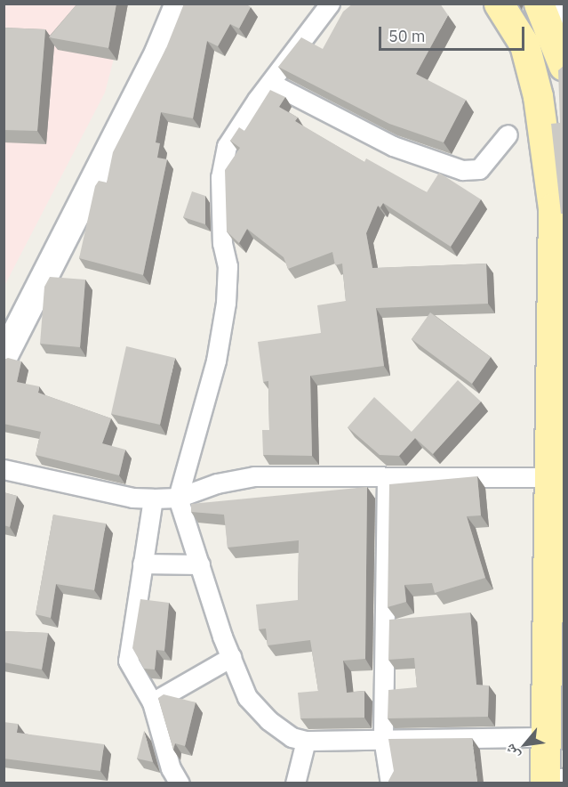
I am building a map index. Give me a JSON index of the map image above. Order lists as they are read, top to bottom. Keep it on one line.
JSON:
{"scale_bar":"50 m","north":"bottom left"}
